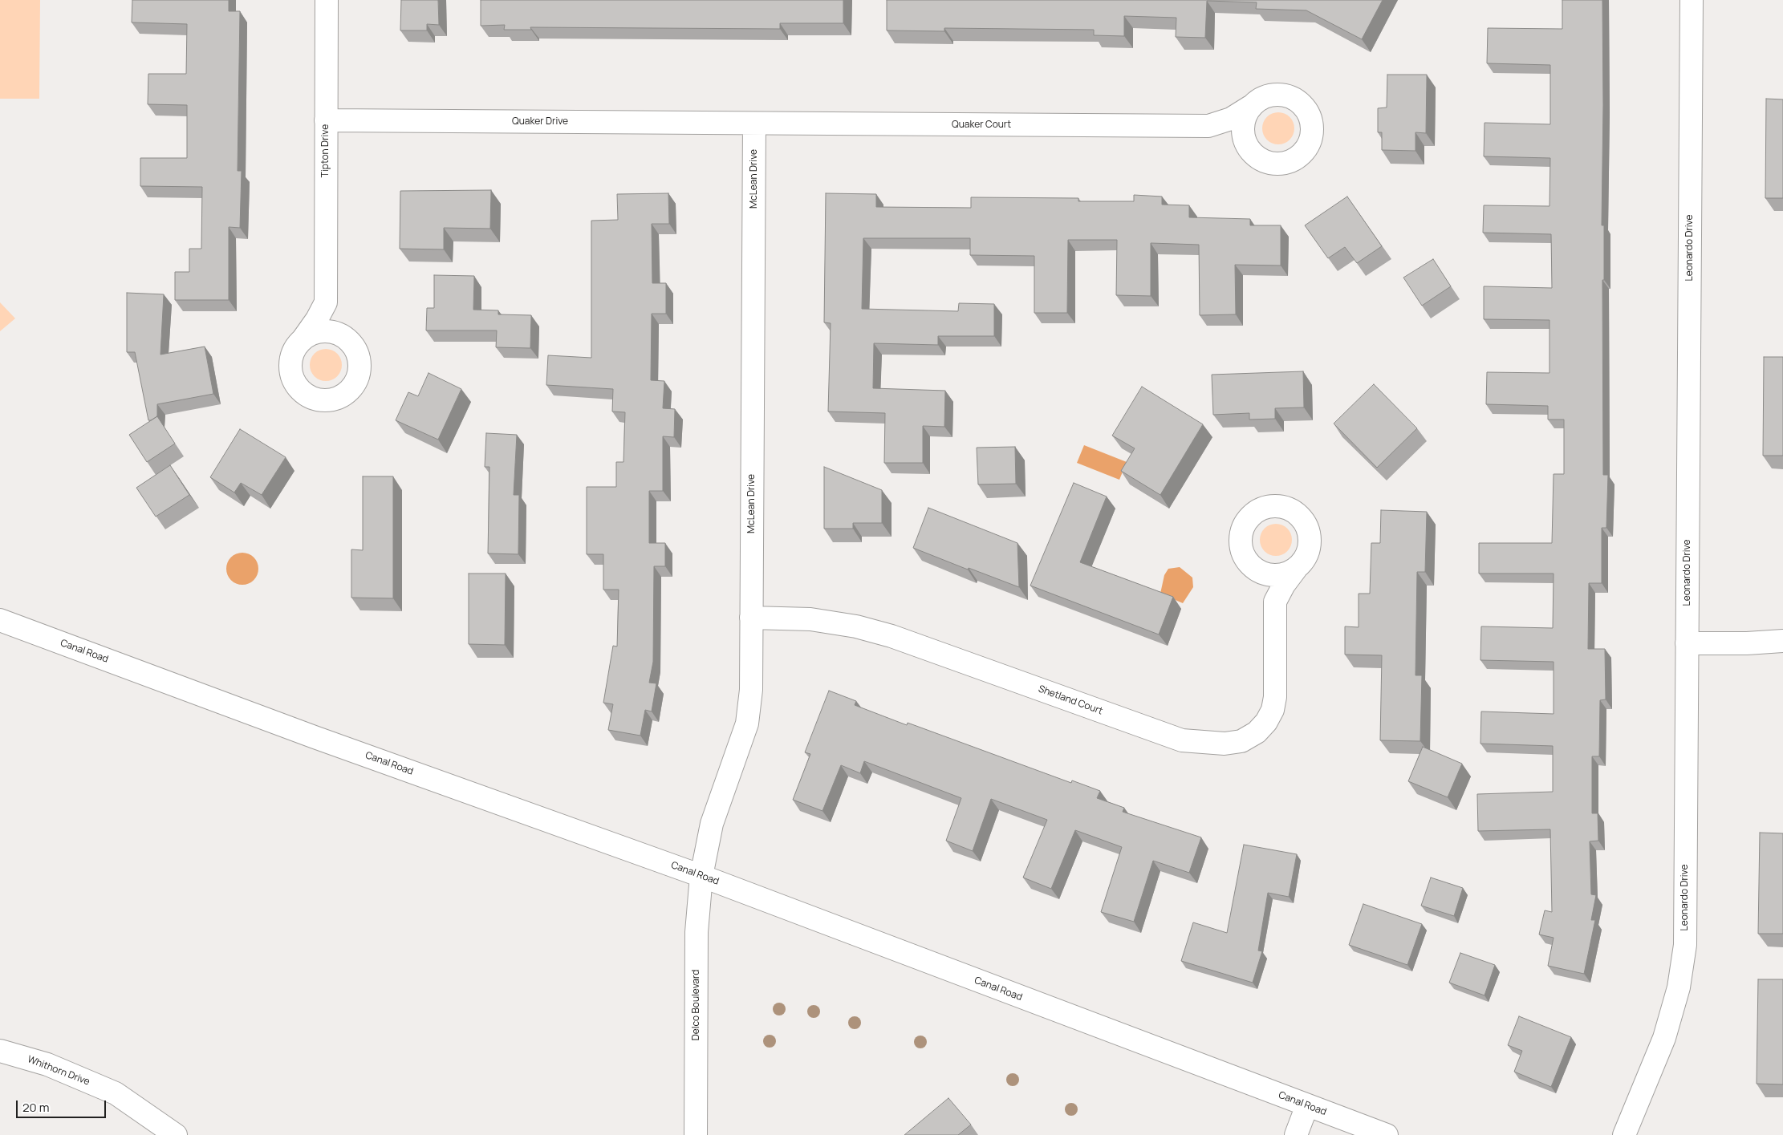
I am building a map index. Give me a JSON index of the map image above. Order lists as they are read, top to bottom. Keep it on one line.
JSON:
{"streets":{"street":["Quaker Drive","Quaker Court","Tipton Drive","McLean Drive","Leonardo Drive","Canal Road","Shetland Court","Delco Boulevard","Whithorn Drive"]},"crossings":[["Quaker Drive","Quaker Court"],["Quaker Drive","Tipton Drive"],["Quaker Drive","McLean Drive"],["Quaker Court","McLean Drive"],["McLean Drive","Canal Road"],["McLean Drive","Shetland Court"],["McLean Drive","Delco Boulevard"],["Canal Road","Delco Boulevard"]],"scale_bar":"20 m"}
